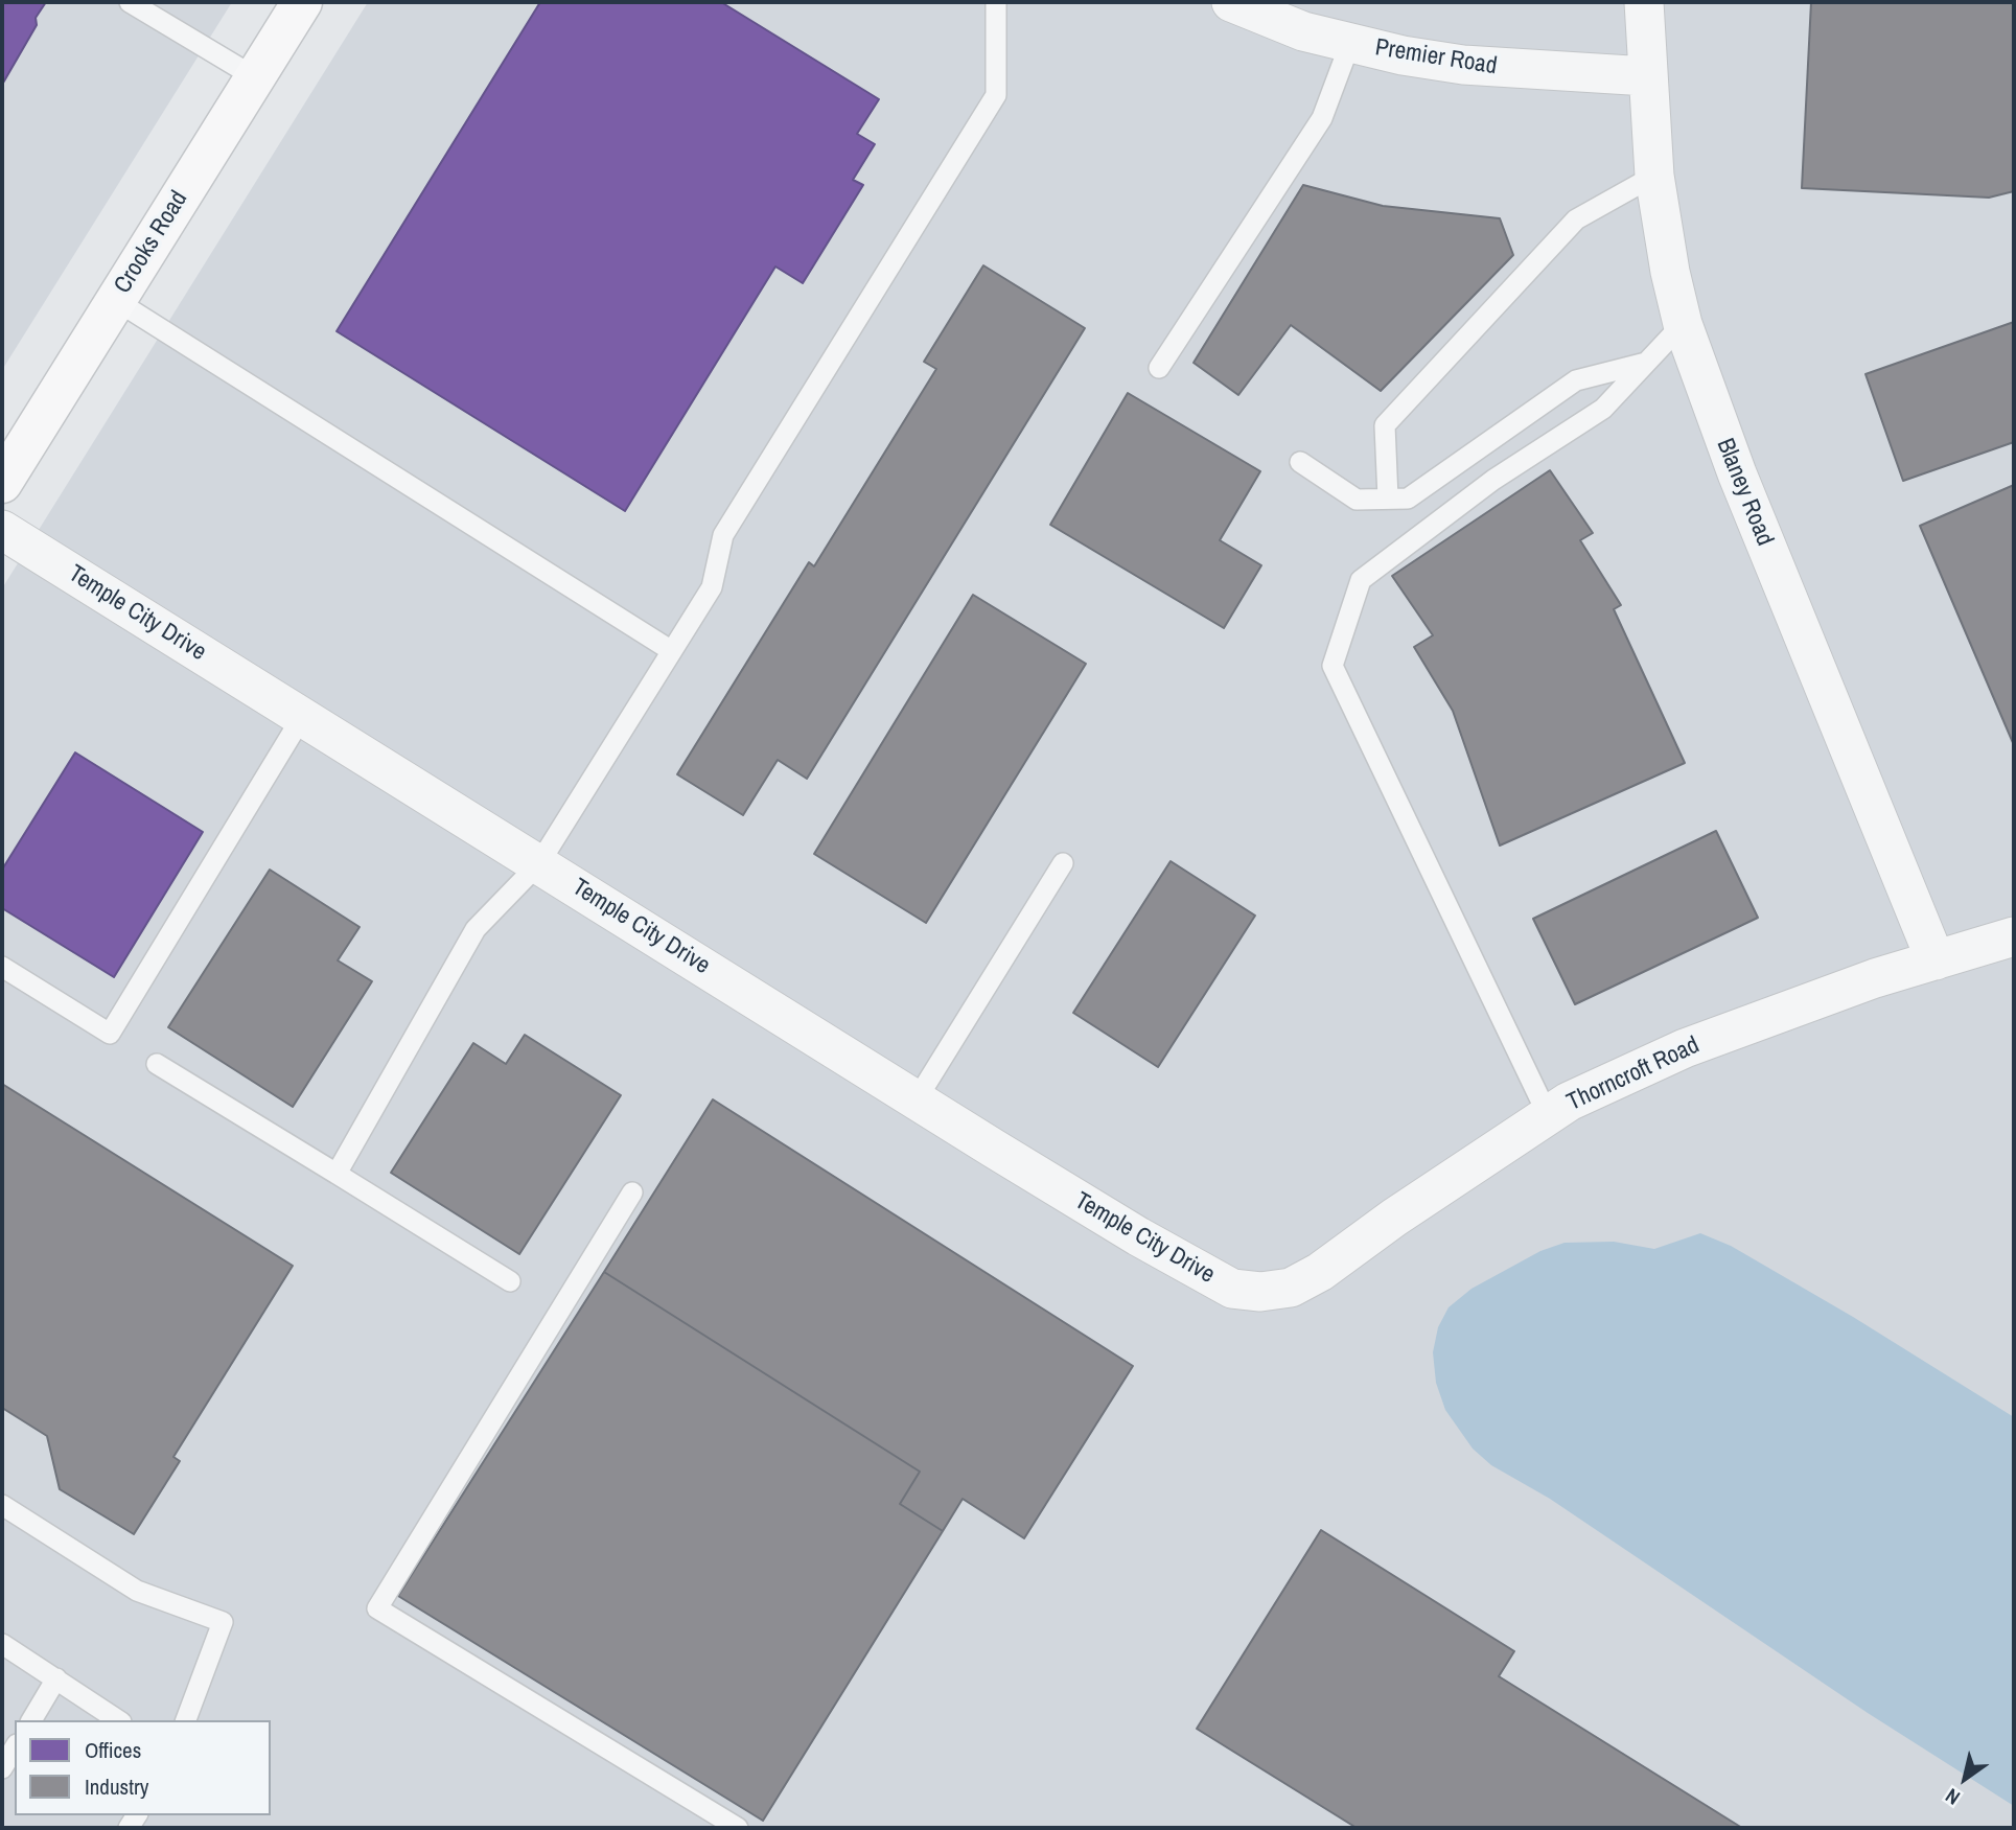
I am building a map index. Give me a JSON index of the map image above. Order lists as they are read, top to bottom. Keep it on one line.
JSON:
{"streets":{"main road":["Crooks Road"],"street":["Premier Road","Blaney Road","Temple City Drive","Thorncroft Road"]},"crossings":[["Premier Road","Blaney Road"],["Blaney Road","Thorncroft Road"],["Temple City Drive","Thorncroft Road"]],"legend":["Offices","Industry"],"north":"bottom left"}
